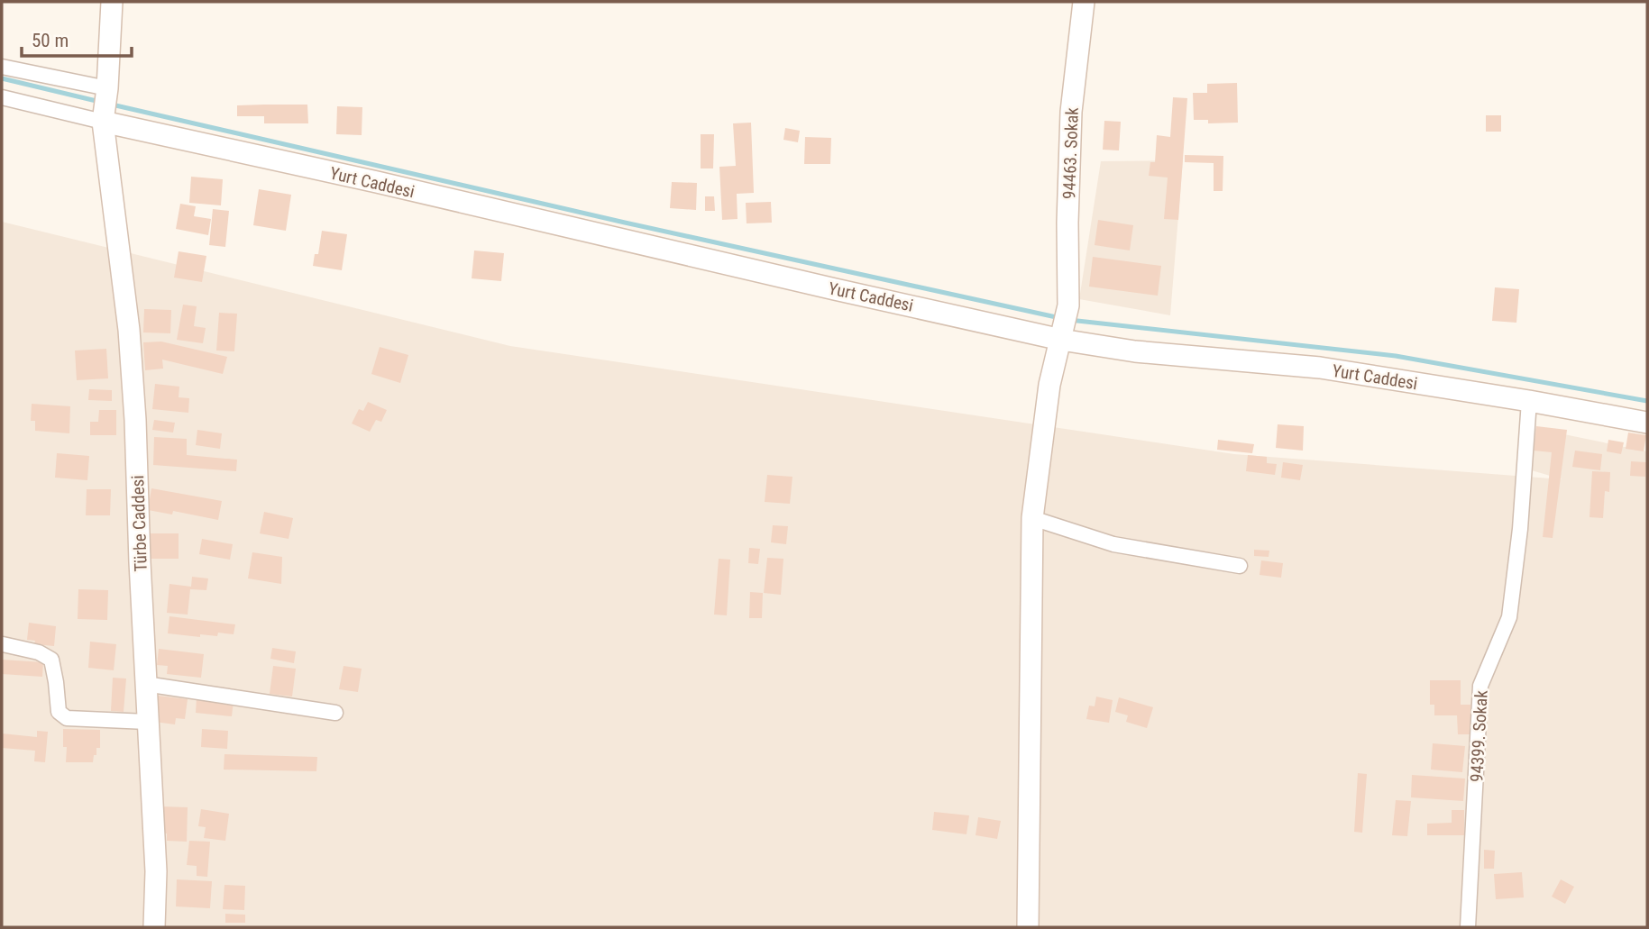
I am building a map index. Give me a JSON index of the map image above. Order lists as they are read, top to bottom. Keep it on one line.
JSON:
{"streets":{"street":["94463. Sokak","Yurt Caddesi","Türbe Caddesi","94399. Sokak"]},"crossings":[["94463. Sokak","Yurt Caddesi"],["Yurt Caddesi","Türbe Caddesi"],["Yurt Caddesi","94399. Sokak"]],"scale_bar":"50 m"}
